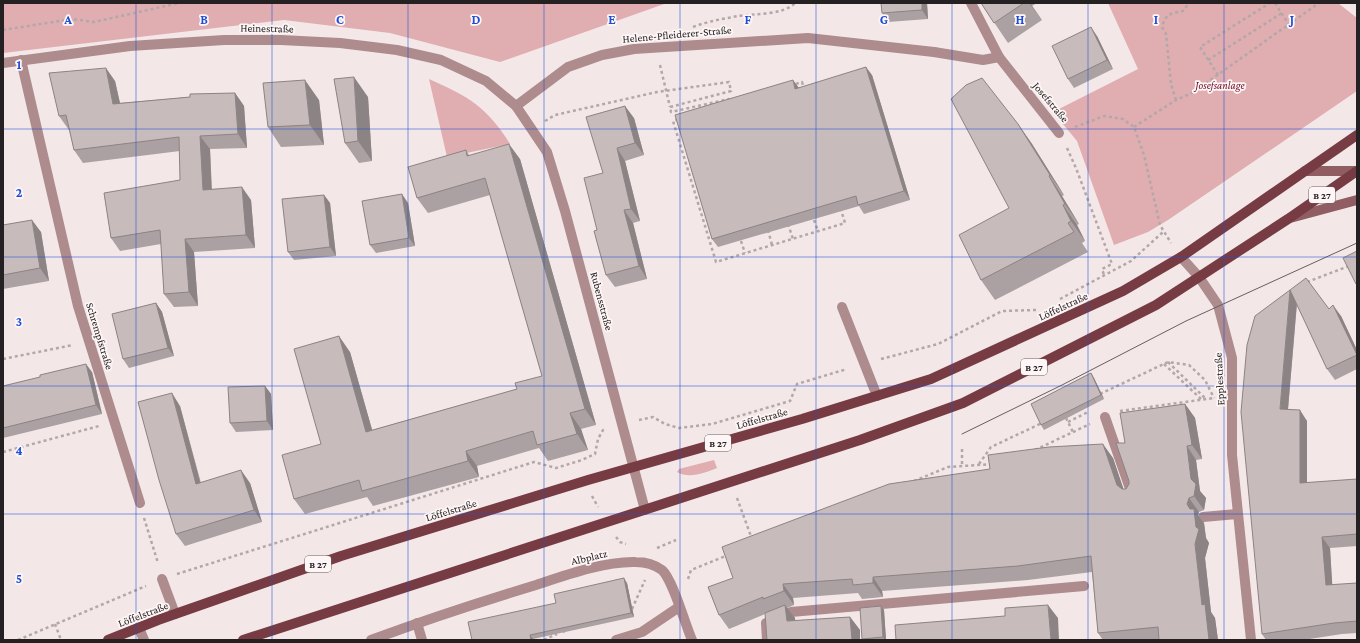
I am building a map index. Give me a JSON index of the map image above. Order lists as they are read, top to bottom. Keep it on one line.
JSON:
{"streets":{"main road":["B 27","Löffelstraße"],"street":["Heinestraße","Helene-Pfleiderer-Straße","Josefstraße","Rubensstraße","Schrempfstraße","Epplestraße","Albplatz"]},"crossings":[["Heinestraße","Helene-Pfleiderer-Straße"],["Heinestraße","Rubensstraße"],["Heinestraße","Schrempfstraße"],["Helene-Pfleiderer-Straße","Josefstraße"],["Helene-Pfleiderer-Straße","Rubensstraße"],["B 27","Rubensstraße"],["B 27","Epplestraße"],["Rubensstraße","Löffelstraße"],["Löffelstraße","Epplestraße"]],"parks":["Josefsanlage"],"grid":{"columns":["A","B","C","D","E","F","G","H","I","J"],"rows":["1","2","3","4","5"]}}
